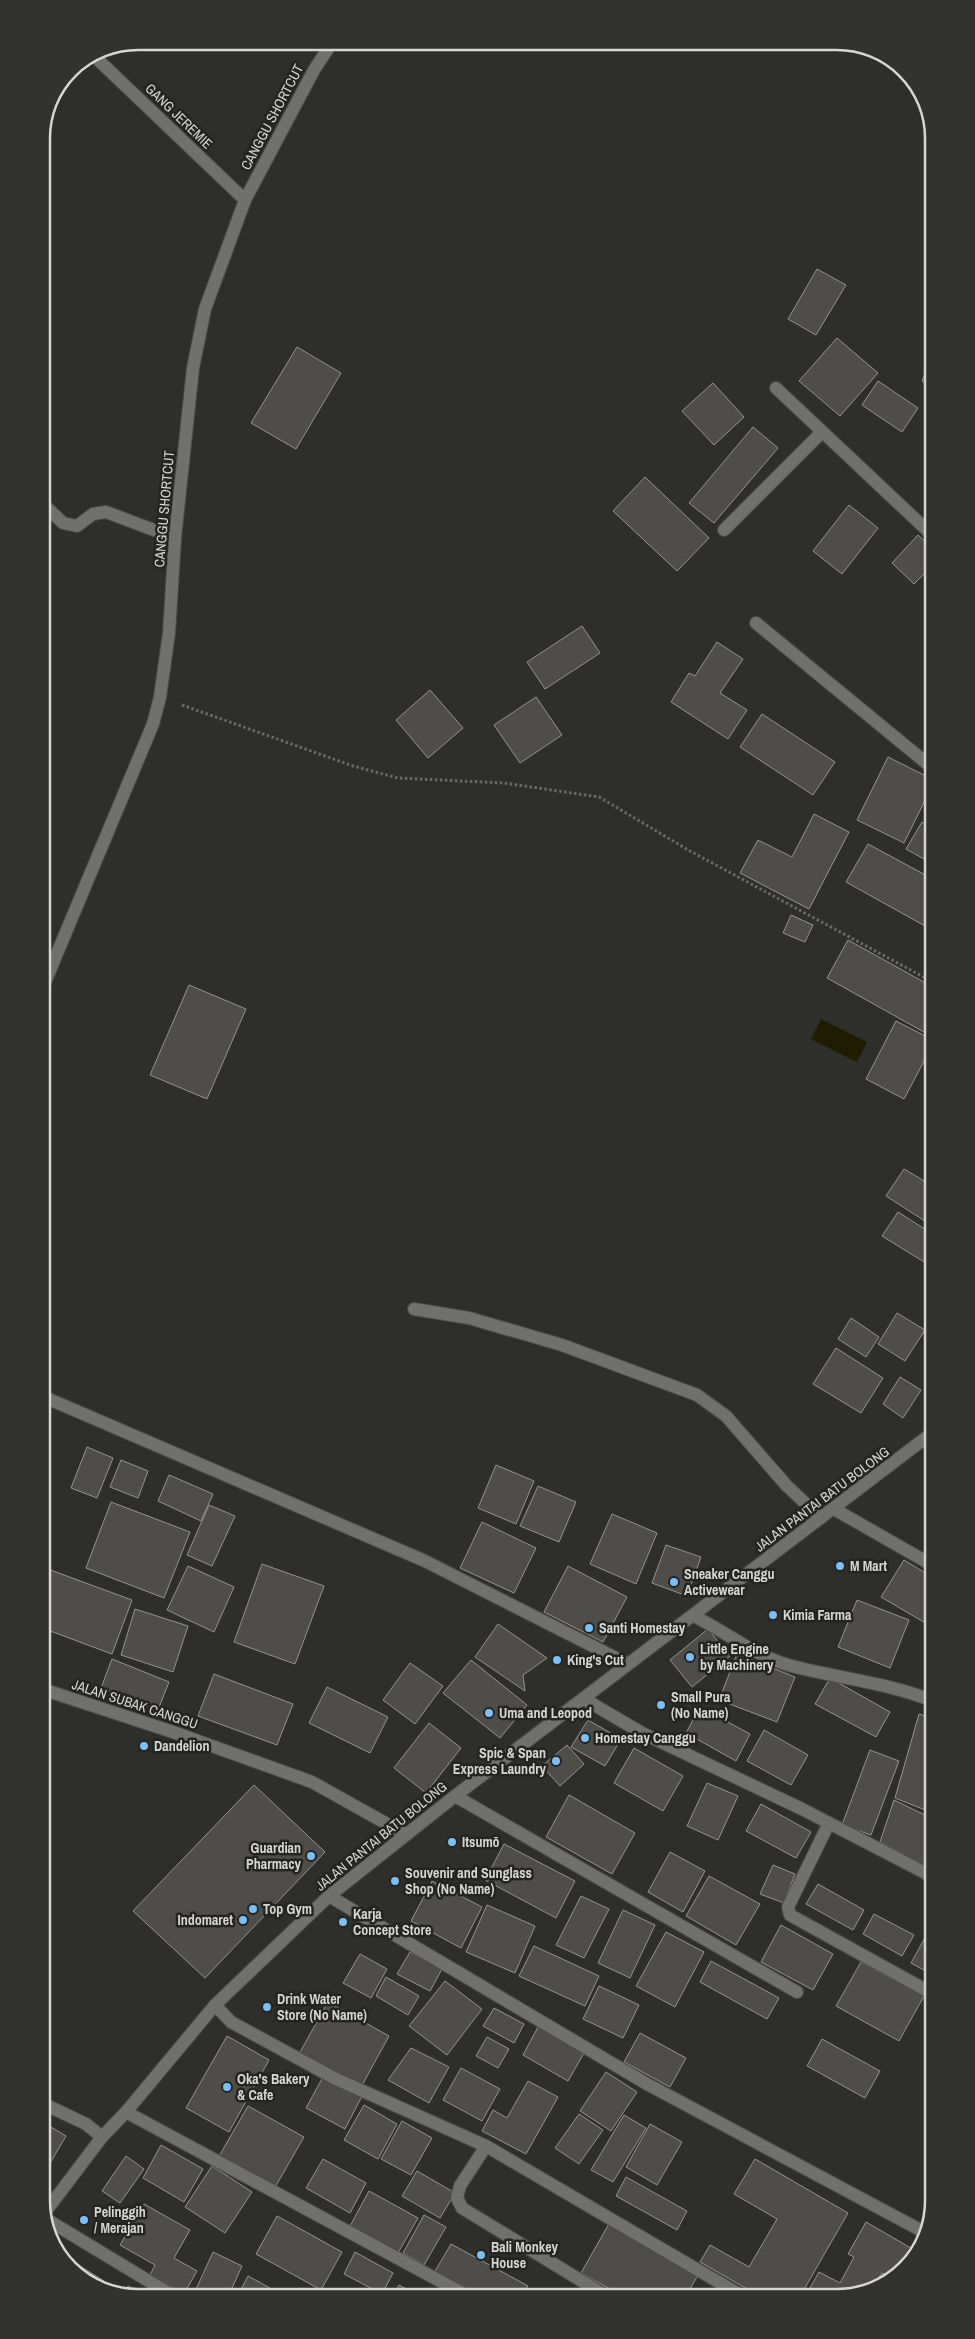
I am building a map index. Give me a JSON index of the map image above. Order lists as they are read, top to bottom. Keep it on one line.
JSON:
{"streets":{"street":["GANG JEREMIE","CANGGU SHORTCUT","JALAN PANTAI BATU BOLONG","JALAN SUBAK CANGGU"]},"crossings":[["GANG JEREMIE","CANGGU SHORTCUT"],["JALAN PANTAI BATU BOLONG","JALAN SUBAK CANGGU"]],"places":["M Mart","Sneaker Canggu Activewear","Kimia Farma","Santi Homestay","Little Engine by Machinery","King's Cut","Small Pura (No Name)","Uma and Leopod","Homestay Canggu","Dandelion","Spic & Span Express Laundry","Itsumō","Guardian Pharmacy","Souvenir and Sunglass Shop (No Name)","Top Gym","Indomaret","Karja Concept Store","Drink Water Store (No Name)","Oka's Bakery & Cafe","Pelinggih / Merajan","Bali Monkey House"]}
